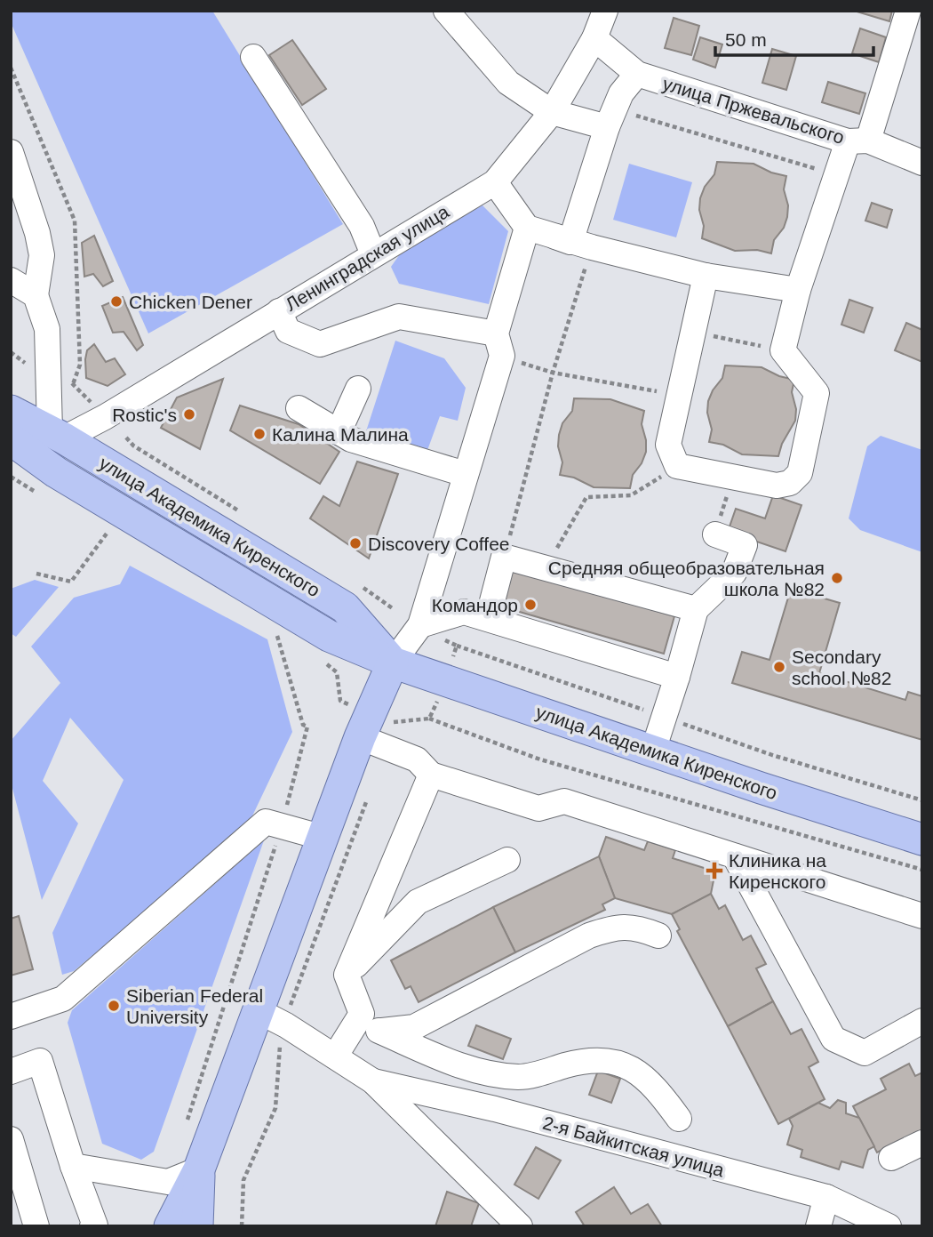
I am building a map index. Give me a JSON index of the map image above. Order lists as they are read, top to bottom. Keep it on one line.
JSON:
{"streets":{"main road":["улица Академика Киренского"],"street":["улица Пржевальского","Ленинградская улица","2-я Байкитская улица"]},"crossings":[["улица Пржевальского","Ленинградская улица"],["Ленинградская улица","улица Академика Киренского"]],"places":{"other":["Chicken Dener","Rostic's","Калина Малина","Discovery Coffee","Средняя общеобразовательная школа №82","Командор","Secondary school №82","Siberian Federal University"],"health":["Клиника на Киренского"]},"scale_bar":"50 m"}
